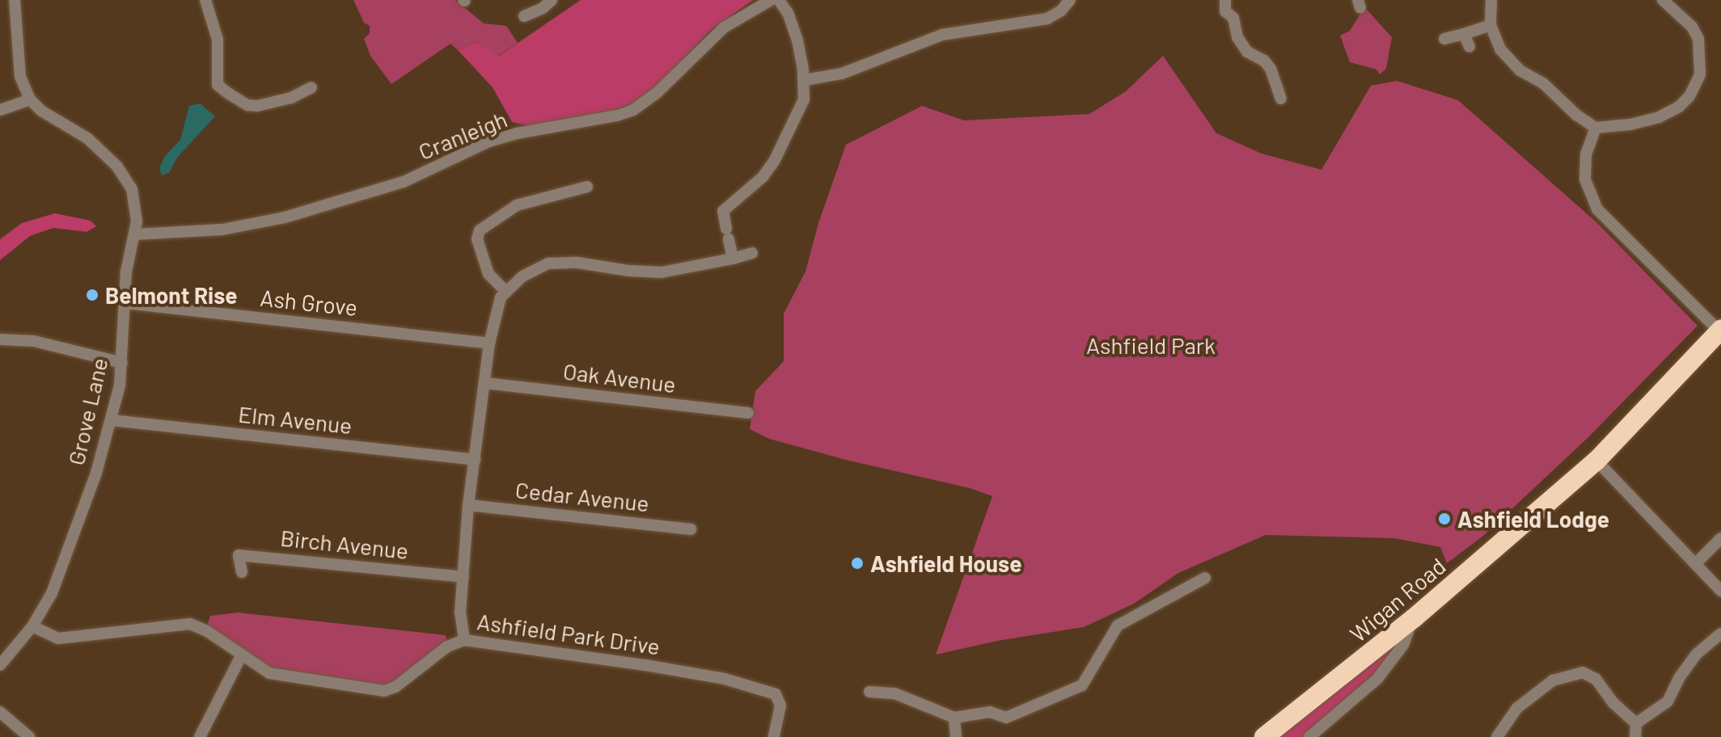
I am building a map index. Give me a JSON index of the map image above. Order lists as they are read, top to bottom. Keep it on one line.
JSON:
{"streets":{"highway":["Wigan Road"],"street":["Cranleigh","Ash Grove","Oak Avenue","Grove Lane","Elm Avenue","Cedar Avenue","Birch Avenue","Ashfield Park Drive"]},"crossings":[["Cranleigh","Grove Lane"],["Ash Grove","Grove Lane"],["Grove Lane","Elm Avenue"],["Grove Lane","Ashfield Park Drive"]],"parks":["Ashfield Park"],"places":["Belmont Rise","Ashfield Lodge","Ashfield House"]}
